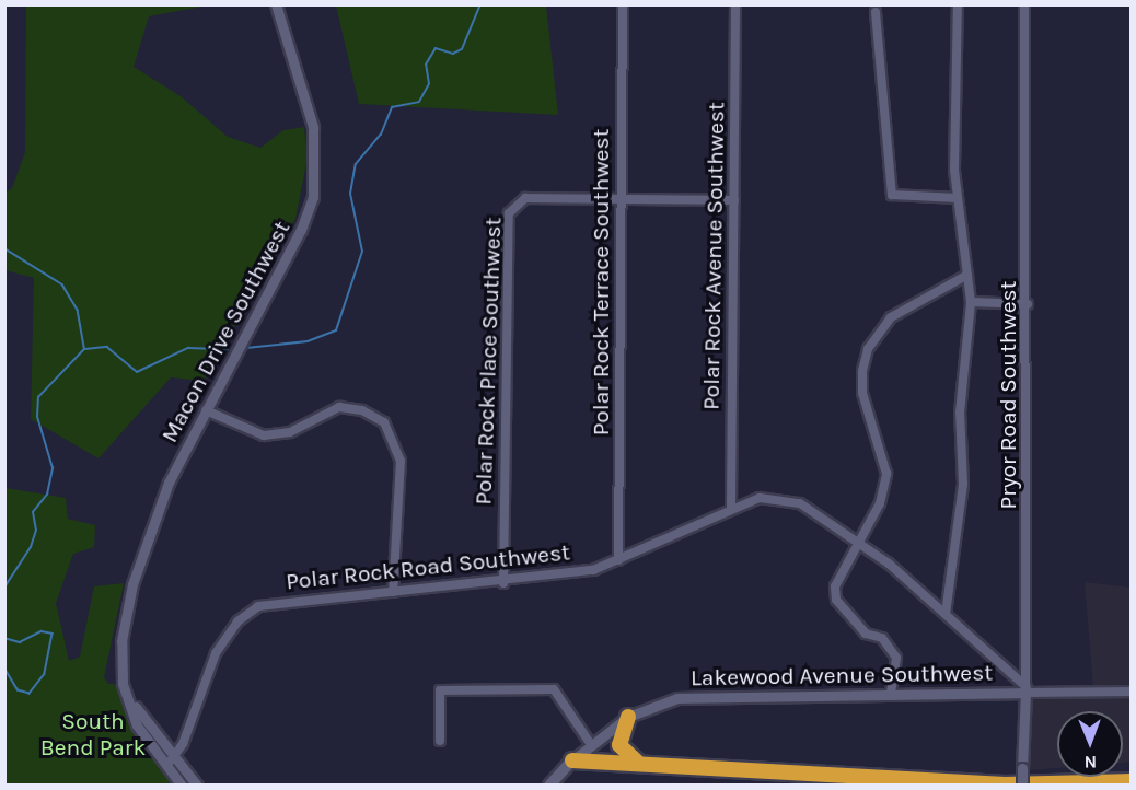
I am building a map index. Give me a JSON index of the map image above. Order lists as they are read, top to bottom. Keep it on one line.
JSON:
{"streets":{"street":["Polar Rock Avenue Southwest","Polar Rock Terrace Southwest","Macon Drive Southwest","Polar Rock Place Southwest","Pryor Road Southwest","Polar Rock Road Southwest","Lakewood Avenue Southwest"]},"crossings":[["Polar Rock Avenue Southwest","Polar Rock Place Southwest"],["Polar Rock Avenue Southwest","Polar Rock Road Southwest"],["Polar Rock Terrace Southwest","Polar Rock Place Southwest"],["Polar Rock Terrace Southwest","Polar Rock Road Southwest"],["Macon Drive Southwest","Polar Rock Road Southwest"],["Polar Rock Place Southwest","Polar Rock Road Southwest"],["Pryor Road Southwest","Polar Rock Road Southwest"],["Pryor Road Southwest","Lakewood Avenue Southwest"],["Polar Rock Road Southwest","Lakewood Avenue Southwest"]],"parks":["South Bend Park"],"north":"bottom"}
